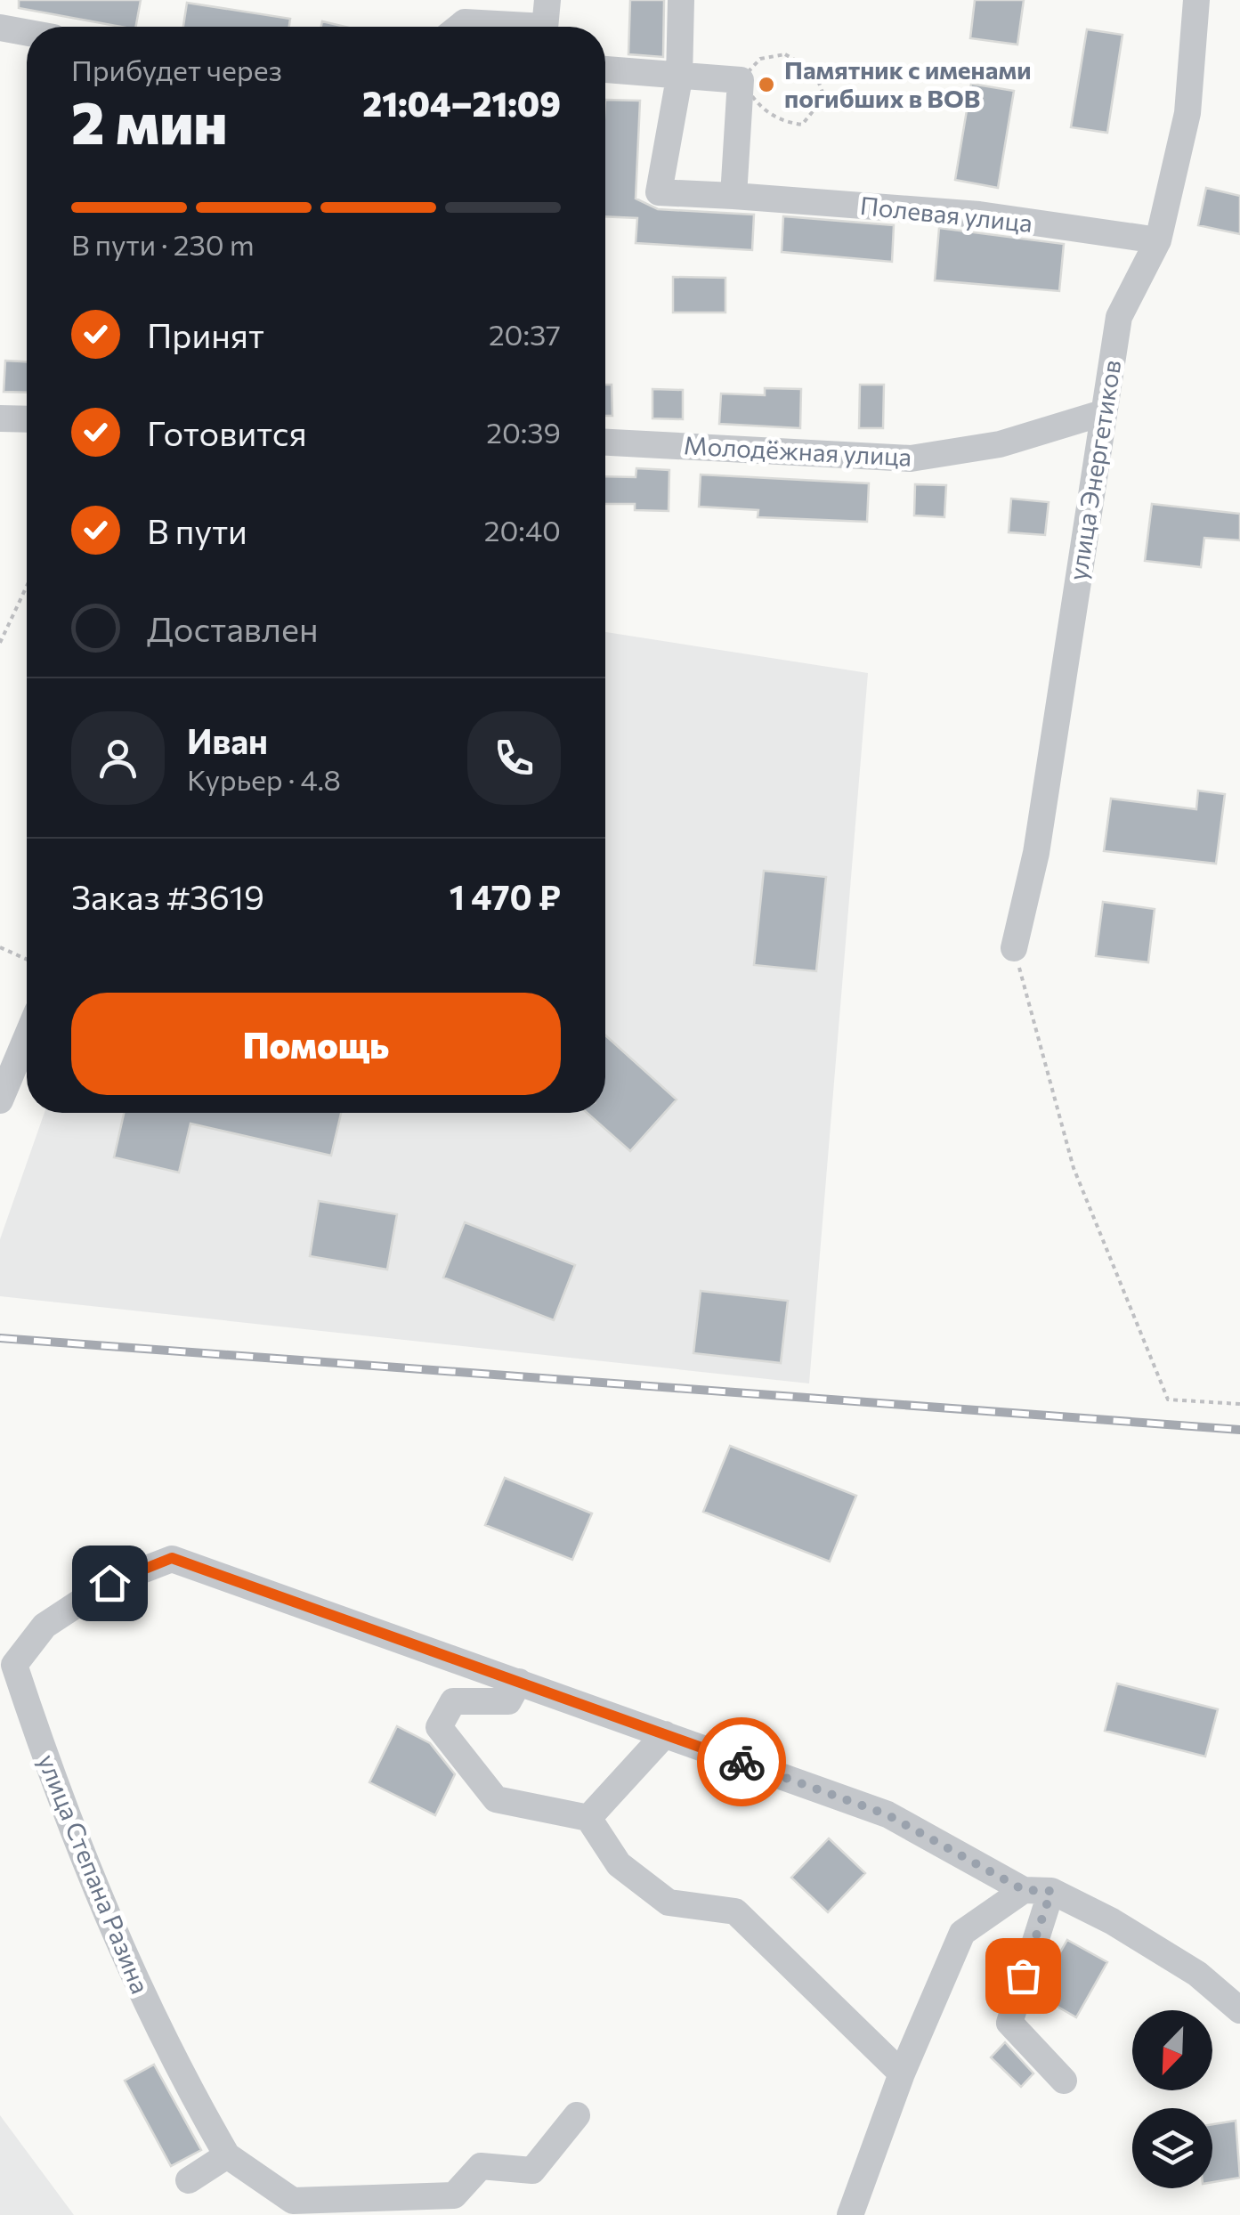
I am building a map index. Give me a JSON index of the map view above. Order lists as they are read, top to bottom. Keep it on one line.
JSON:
{"streets":{"street":["Полевая улица","Молодёжная улица","улица Энергетиков","улица Степана Разина"]},"crossings":[["Полевая улица","улица Энергетиков"],["Молодёжная улица","улица Энергетиков"]],"places":["Памятник с именами погибших в ВОВ"],"north":"bottom left","page":{"heading":["2 мин","Прибудет через","21:04–21:09"],"panel":["Иван","Курьер · 4.8","Заказ #3619","1 470 ₽"],"bar":"В пути · 230 m","list":[["Принят","20:37"],["Готовится","20:39"],["В пути","20:40"],"Доставлен"],"buttons":"Помощь"}}
